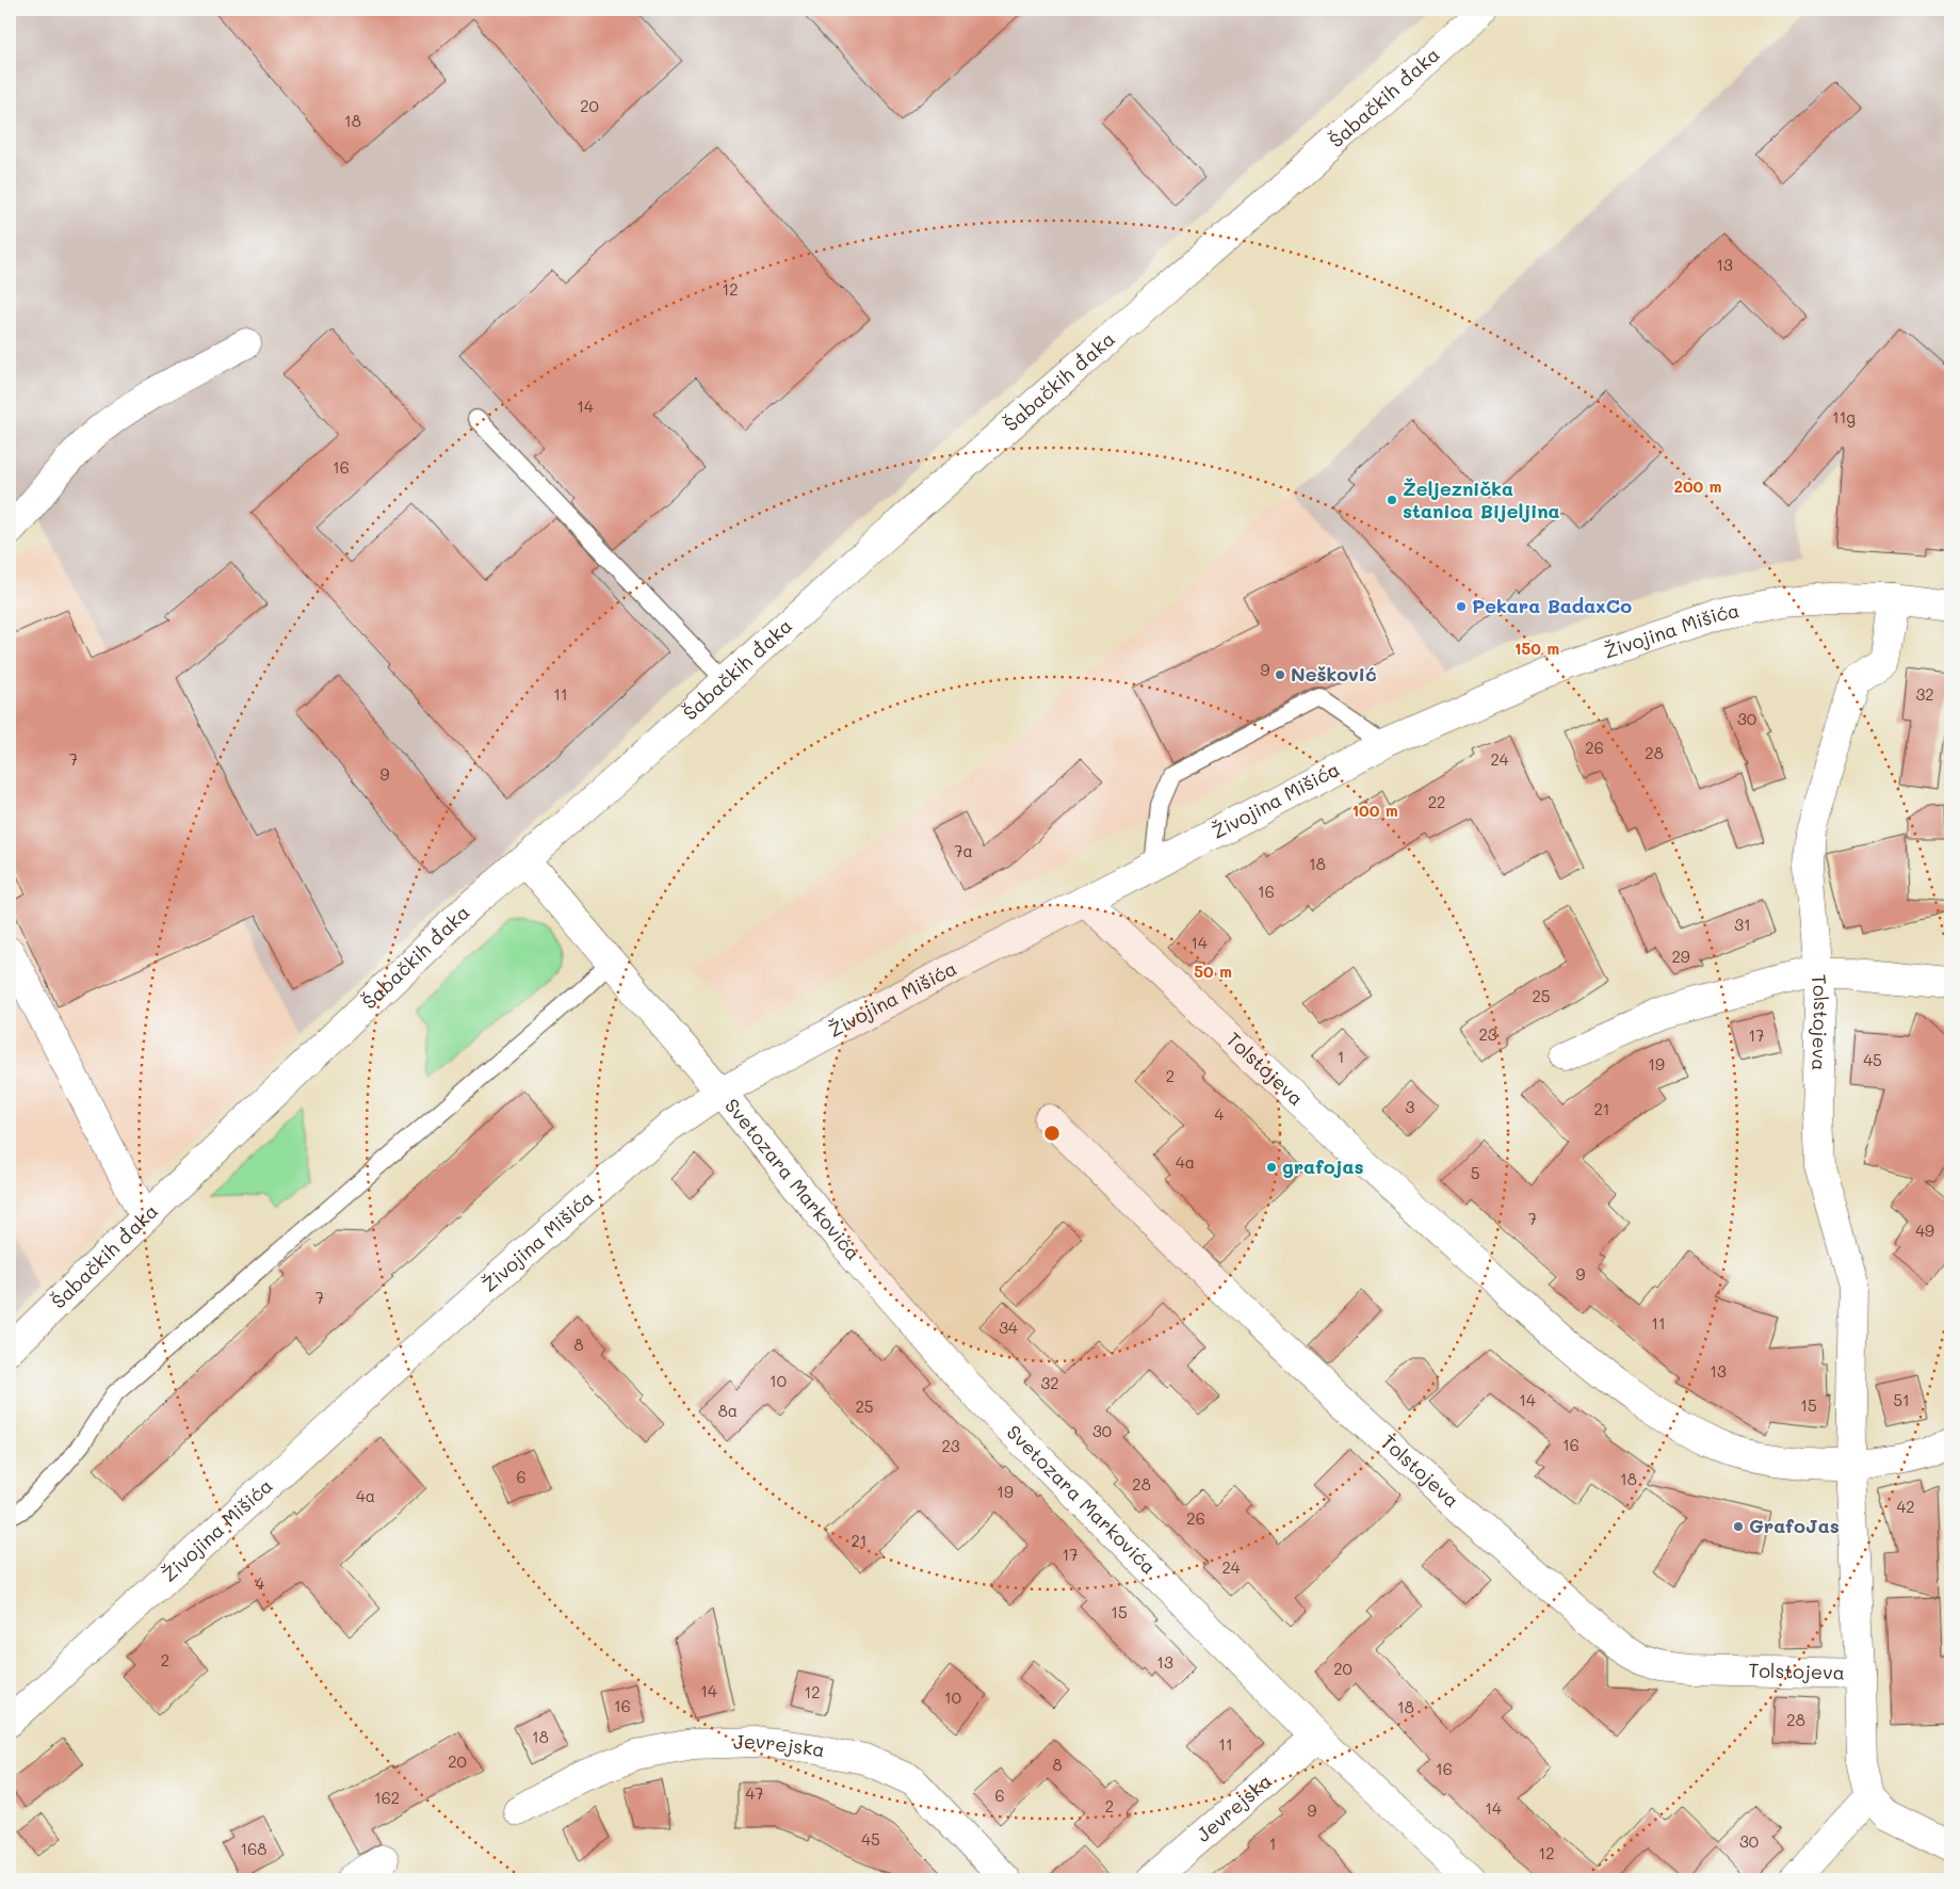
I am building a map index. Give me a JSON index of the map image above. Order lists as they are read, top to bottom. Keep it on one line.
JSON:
{"streets":{"street":["Šabačkih đaka","Živojina Mišića","Tolstojeva","Svetozara Markovića","Jevrejska"]},"crossings":[["Šabačkih đaka","Svetozara Markovića"],["Živojina Mišića","Tolstojeva"],["Živojina Mišića","Svetozara Markovića"],["Svetozara Markovića","Jevrejska"]],"places":["Željeznička stanica Bijeljina","Pekara BadaxCo","Nešković","grafojas","GrafoJas"],"house_numbers":["20","18","13","12","14","11g","16","9","11","32","30","26","28","7","24","9","22","7a","18","16","31","14","29","25","23","17","1","45","19","2","3","21","4","4a","5","7","49","9","7","11","34","8","13","10","32","14","51","15","25","8a","30","16","23","6","18","28","19","4a","42","26","21","17","24","4","15","2","13","20","14","12","10","16","18","28","18","11","20","8","16","47","6","162","2","14","9","45","30","1","168","12"],"rings":["200 m","150 m","100 m","50 m"]}
